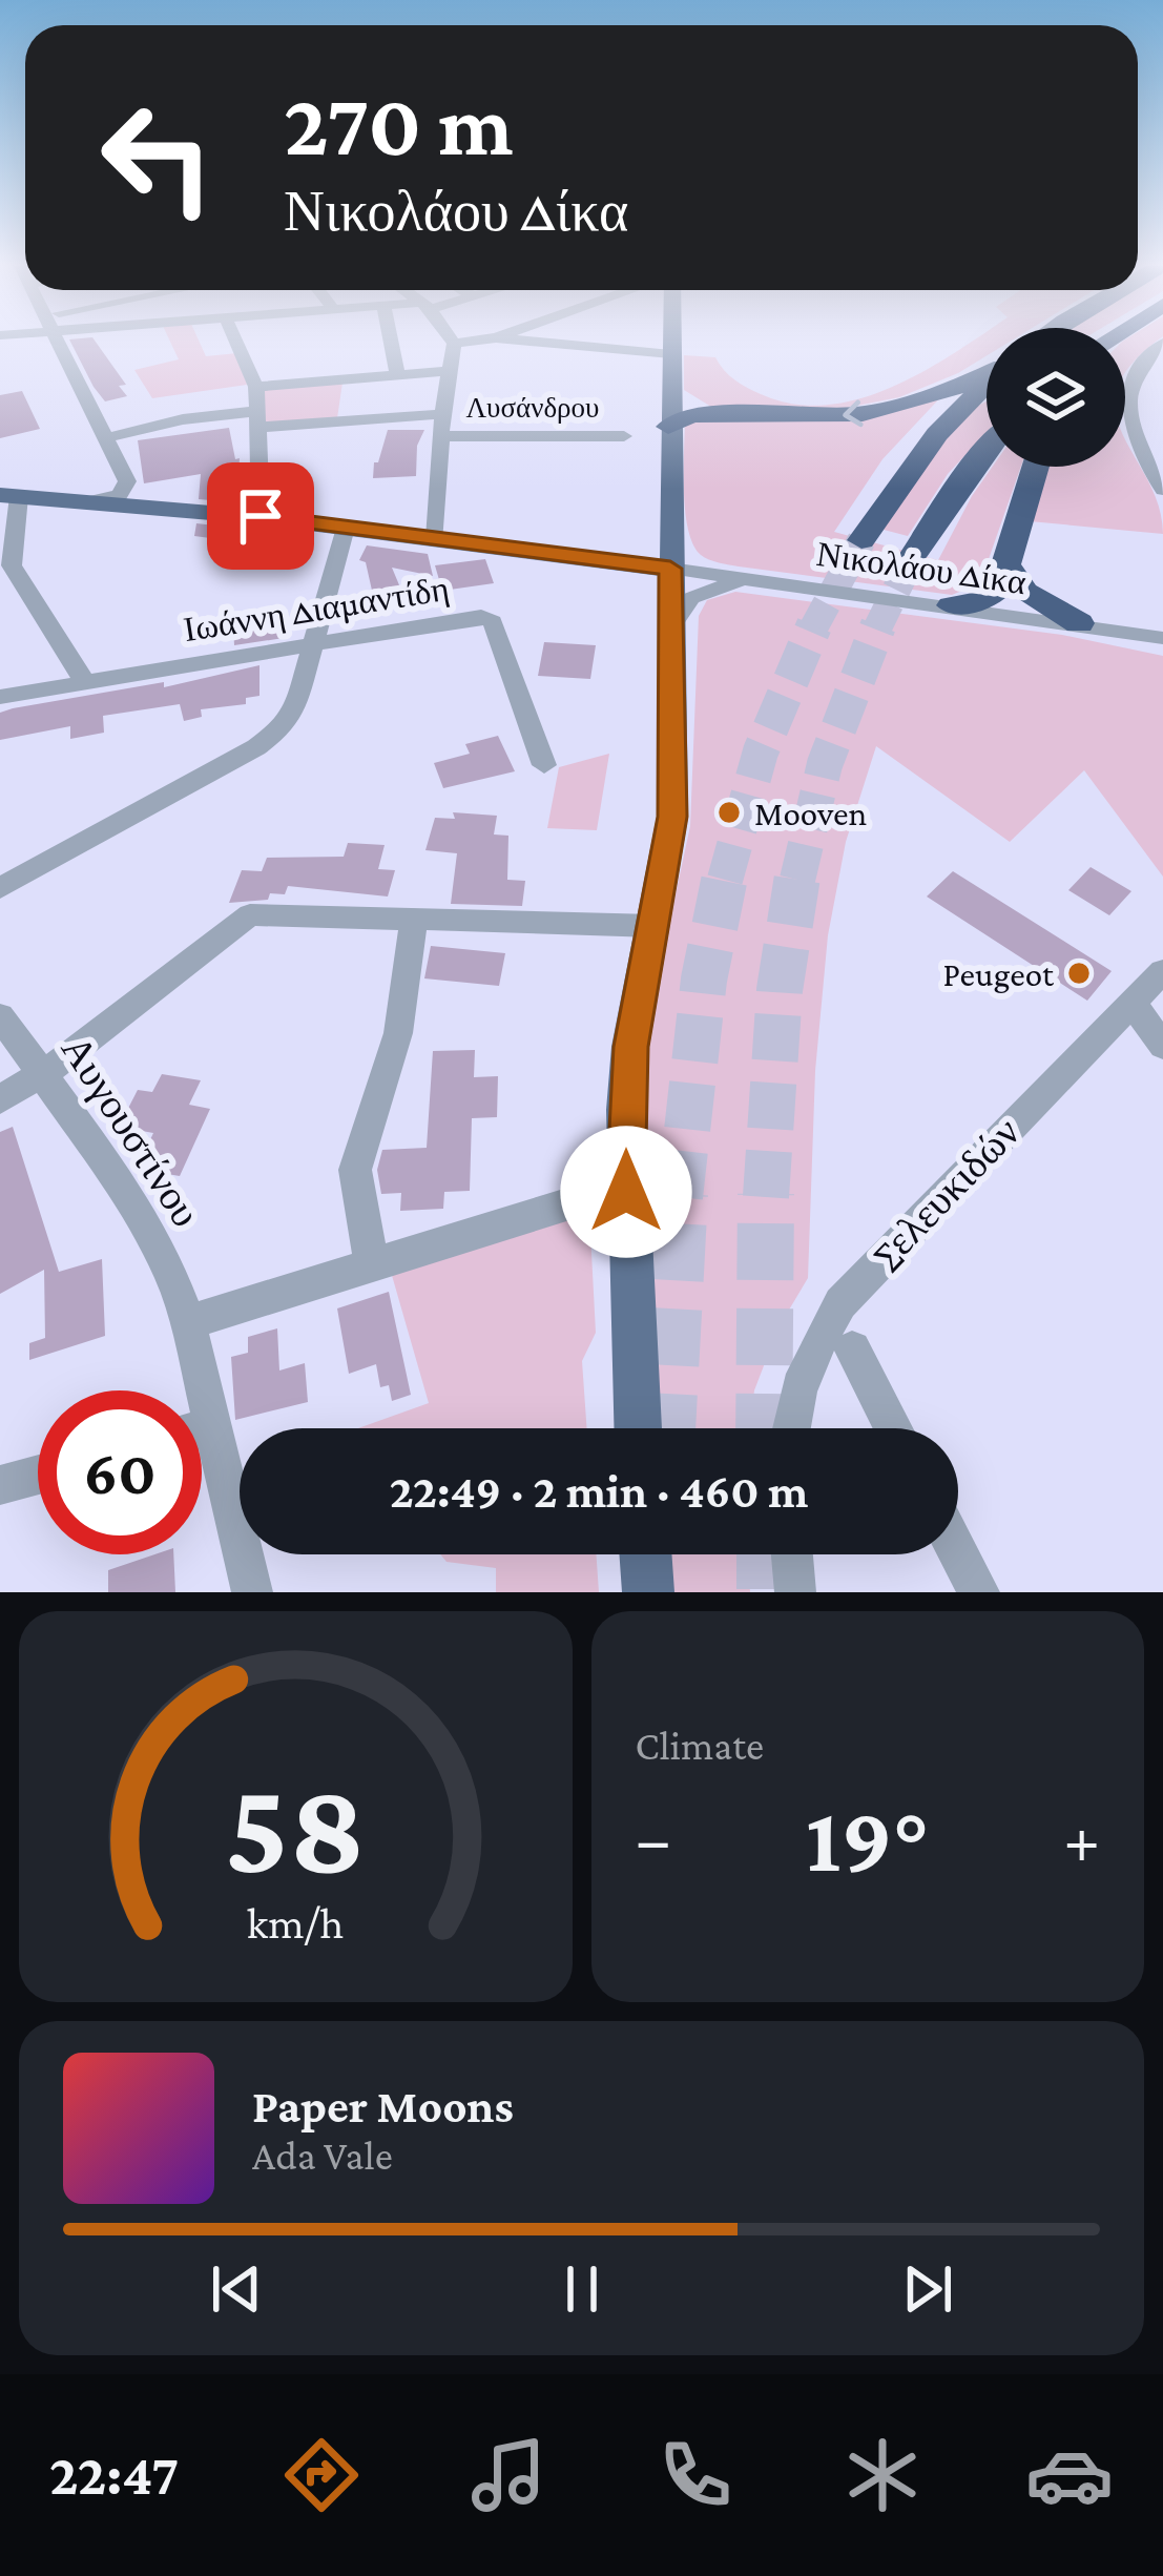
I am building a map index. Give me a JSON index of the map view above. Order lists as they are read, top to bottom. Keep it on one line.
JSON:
{"streets":{"main road":["Νικολάου Δίκα"],"street":["Λυσάνδρου","Ιωάννη Διαμαντίδη","Αυγουστίνου","Σελευκιδών"]},"places":["Mooven","Peugeot"],"page":{"turn":["270 m","Νικολάου Δίκα"],"limit":"60","trip":"22:49 · 2 min · 460 m","tile":"Climate","heat":["−","19°","+"],"song":["Paper Moons","Ada Vale"],"tabs":"22:47","gauge":["58","km/h"]}}
